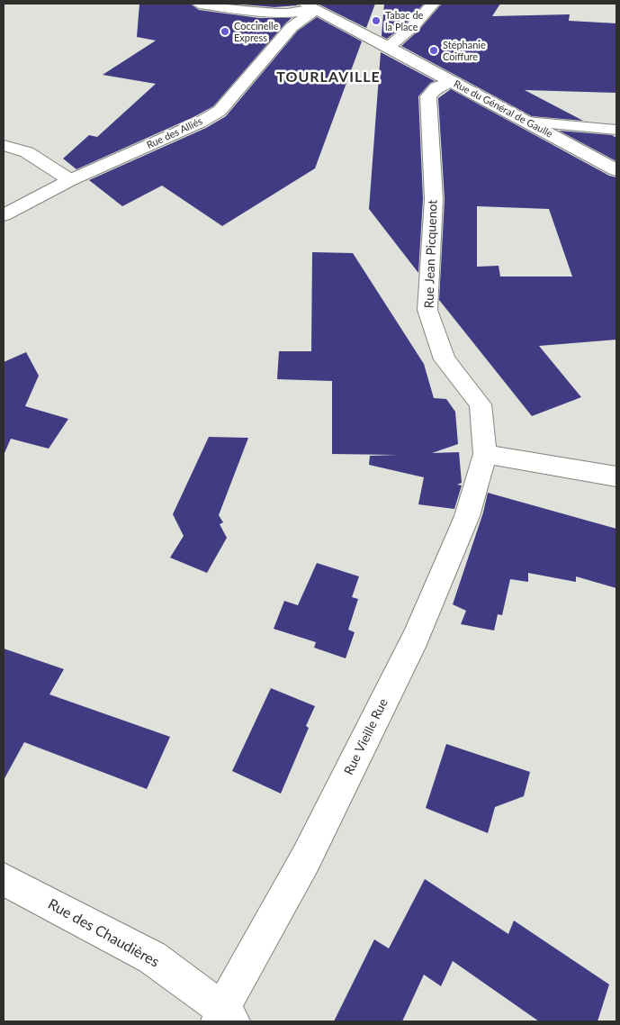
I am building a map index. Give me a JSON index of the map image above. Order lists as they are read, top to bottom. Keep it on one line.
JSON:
{"streets":{"street":["Rue du Général de Gaulle","Rue des Alliés","Rue Jean Picquenot","Rue Vieille Rue","Rue des Chaudières"]},"crossings":[["Rue du Général de Gaulle","Rue des Alliés"],["Rue du Général de Gaulle","Rue Jean Picquenot"],["Rue Jean Picquenot","Rue Vieille Rue"],["Rue Vieille Rue","Rue des Chaudières"]],"districts":["TOURLAVILLE"],"places":["Tabac de la Place","Coccinelle Express","Stéphanie Coiffure"]}
